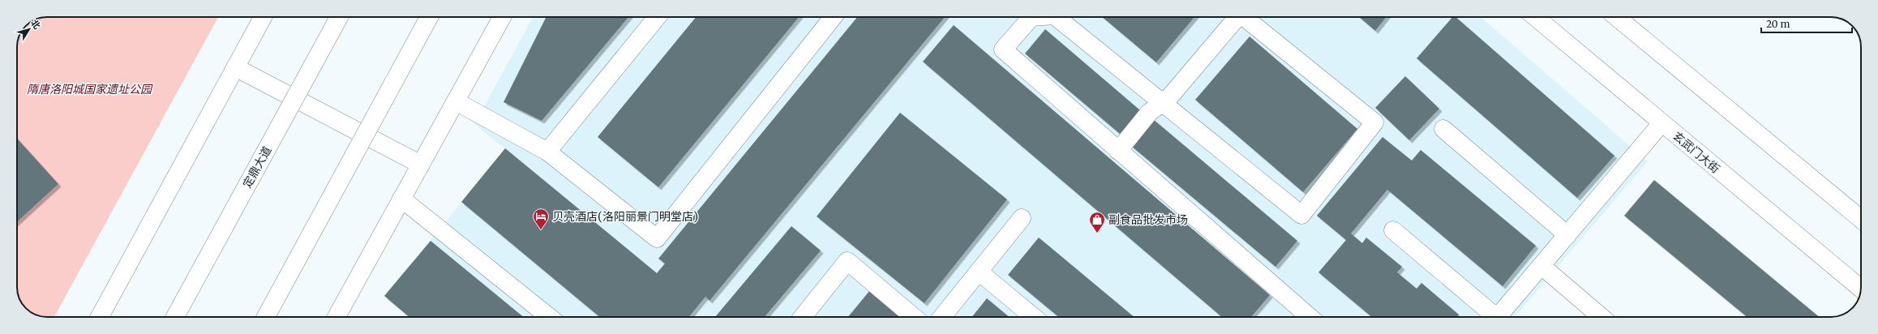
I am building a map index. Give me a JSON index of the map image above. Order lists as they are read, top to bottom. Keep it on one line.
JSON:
{"streets":{"main road":["玄武门大街","定鼎大道"]},"parks":["隋唐洛阳城国家遗址公园"],"places":{"hotel":["贝壳酒店(洛阳丽景门明堂店)"],"shop":["副食品批发市场"]},"scale_bar":"20 m","north":"top right"}
